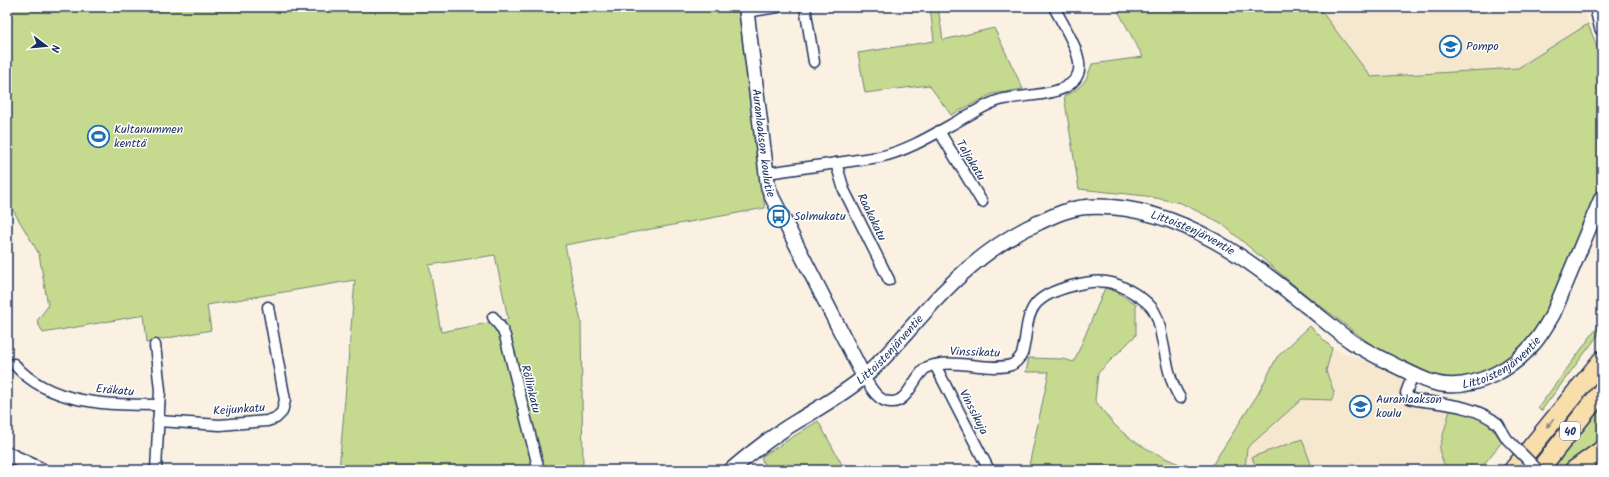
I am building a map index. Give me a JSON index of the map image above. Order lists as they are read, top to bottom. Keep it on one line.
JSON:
{"streets":{"highway":["40"],"street":["Auranlaakson koulutie","Taljakatu","Raakakatu","Littoistenjärventie","Vinssikatu","Röllinkatu","Eräkatu","Keijunkatu","Vinssikuja"]},"crossings":[["Auranlaakson koulutie","Littoistenjärventie"],["Auranlaakson koulutie","Vinssikatu"],["Littoistenjärventie","Vinssikatu"],["Vinssikatu","Vinssikuja"]],"places":{"school or university":["Pompo","Auranlaakson koulu"],"sports":["Kultanummen kenttä"],"bus stop":["Solmukatu"]},"north":"right"}
